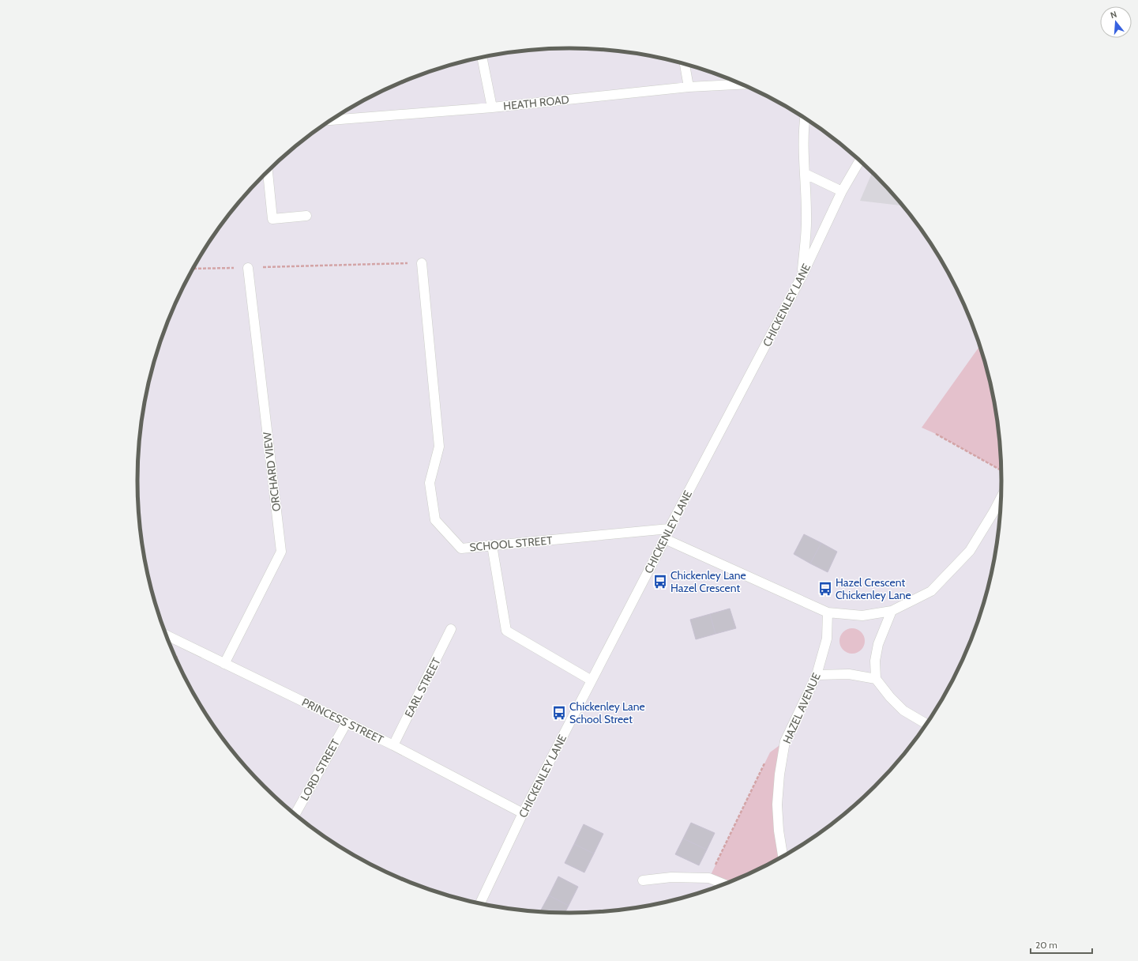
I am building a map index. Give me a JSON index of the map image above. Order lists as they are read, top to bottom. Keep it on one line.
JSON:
{"streets":{"street":["HEATH ROAD","CHICKENLEY LANE","ORCHARD VIEW","SCHOOL STREET","EARL STREET","HAZEL AVENUE","PRINCESS STREET","LORD STREET"]},"crossings":[["CHICKENLEY LANE","SCHOOL STREET"],["CHICKENLEY LANE","PRINCESS STREET"],["ORCHARD VIEW","PRINCESS STREET"],["EARL STREET","PRINCESS STREET"],["PRINCESS STREET","LORD STREET"]],"places":{"bus stop":["Chickenley Lane Hazel Crescent","Hazel Crescent Chickenley Lane","Chickenley Lane School Street"]},"scale_bar":"20 m","north":"top"}
